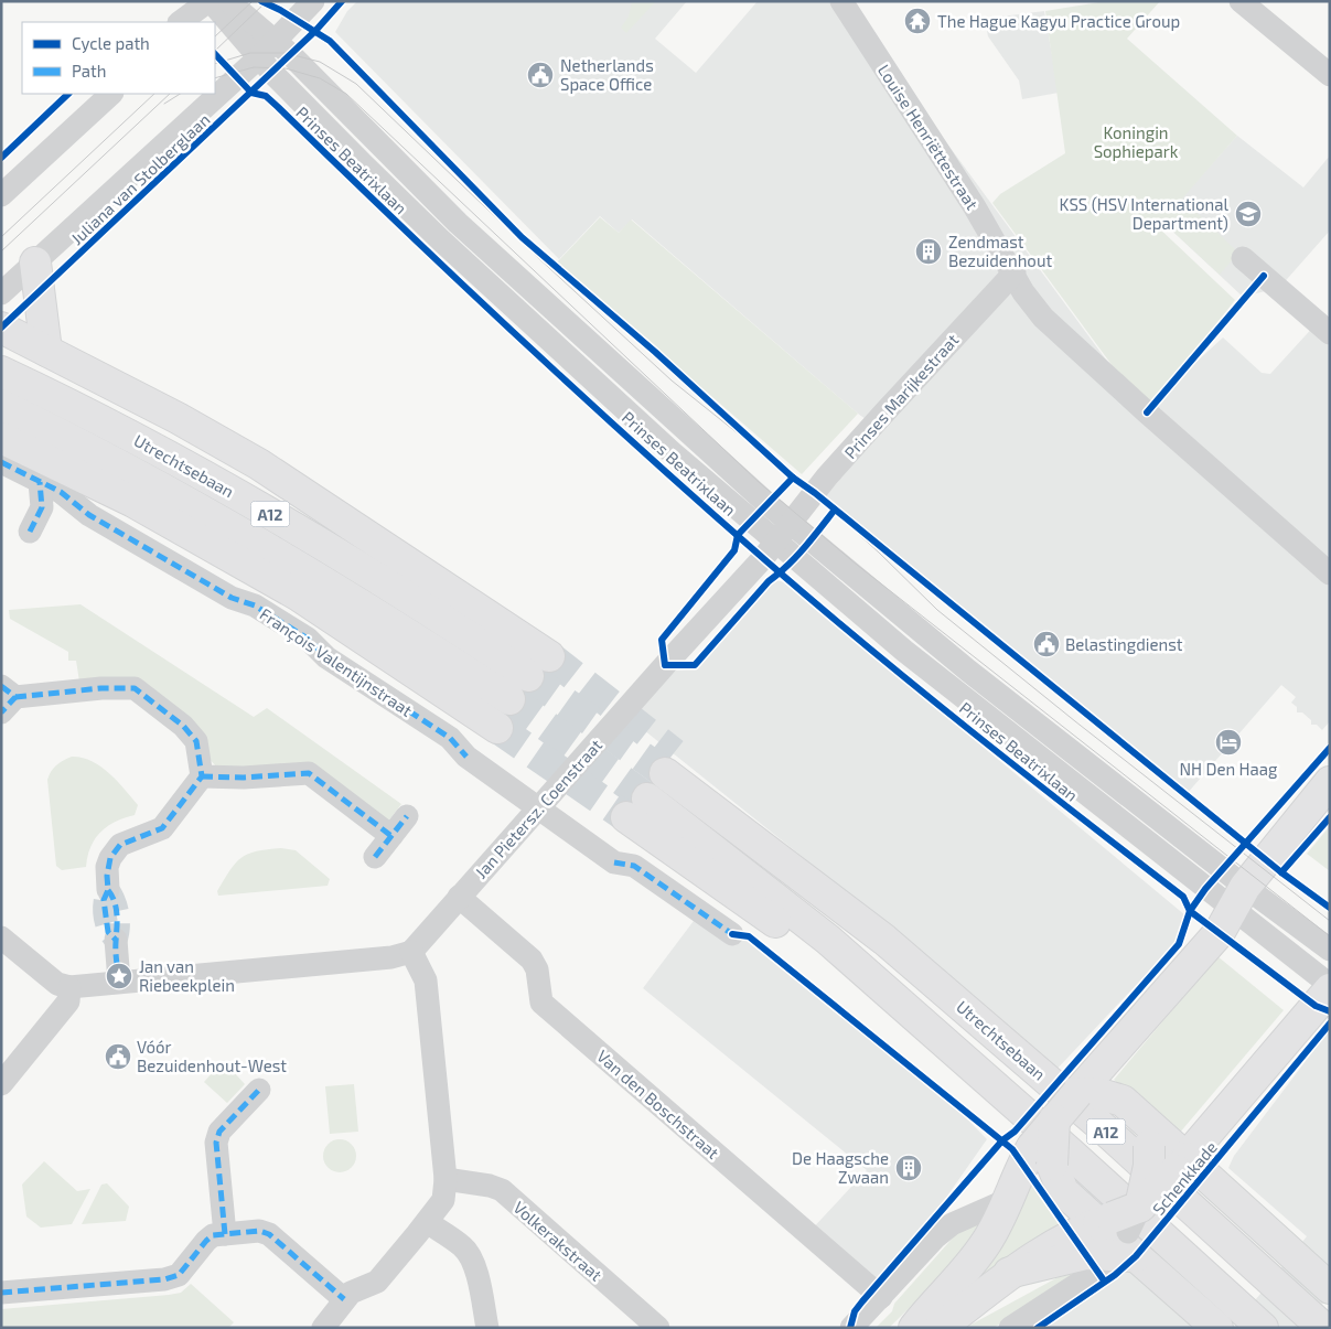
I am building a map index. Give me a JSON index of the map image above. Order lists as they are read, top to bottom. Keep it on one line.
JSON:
{"streets":{"main road":["Utrechtsebaan","A12","Schenkkade"],"street":["Louise Henriëttestraat","Prinses Beatrixlaan","Juliana van Stolberglaan","Prinses Marijkestraat","François Valentijnstraat","Jan Pietersz. Coenstraat","Van den Boschstraat","Volkerakstraat"]},"crossings":[["Louise Henriëttestraat","Prinses Marijkestraat"],["Prinses Beatrixlaan","Juliana van Stolberglaan"],["Prinses Beatrixlaan","Prinses Marijkestraat"],["Prinses Beatrixlaan","Jan Pietersz. Coenstraat"],["François Valentijnstraat","Jan Pietersz. Coenstraat"],["Jan Pietersz. Coenstraat","Van den Boschstraat"]],"parks":["Koningin Sophiepark"],"places":{"temple":["The Hague Kagyu Practice Group"],"public building":["Netherlands Space Office","Belastingdienst","Vóór Bezuidenhout-West"],"school or university":["KSS (HSV International Department)"],"building":["Zendmast Bezuidenhout","De Haagsche Zwaan"],"hotel":["NH Den Haag"],"place":["Jan van Riebeekplein"]},"legend":["Cycle path","Path"]}
